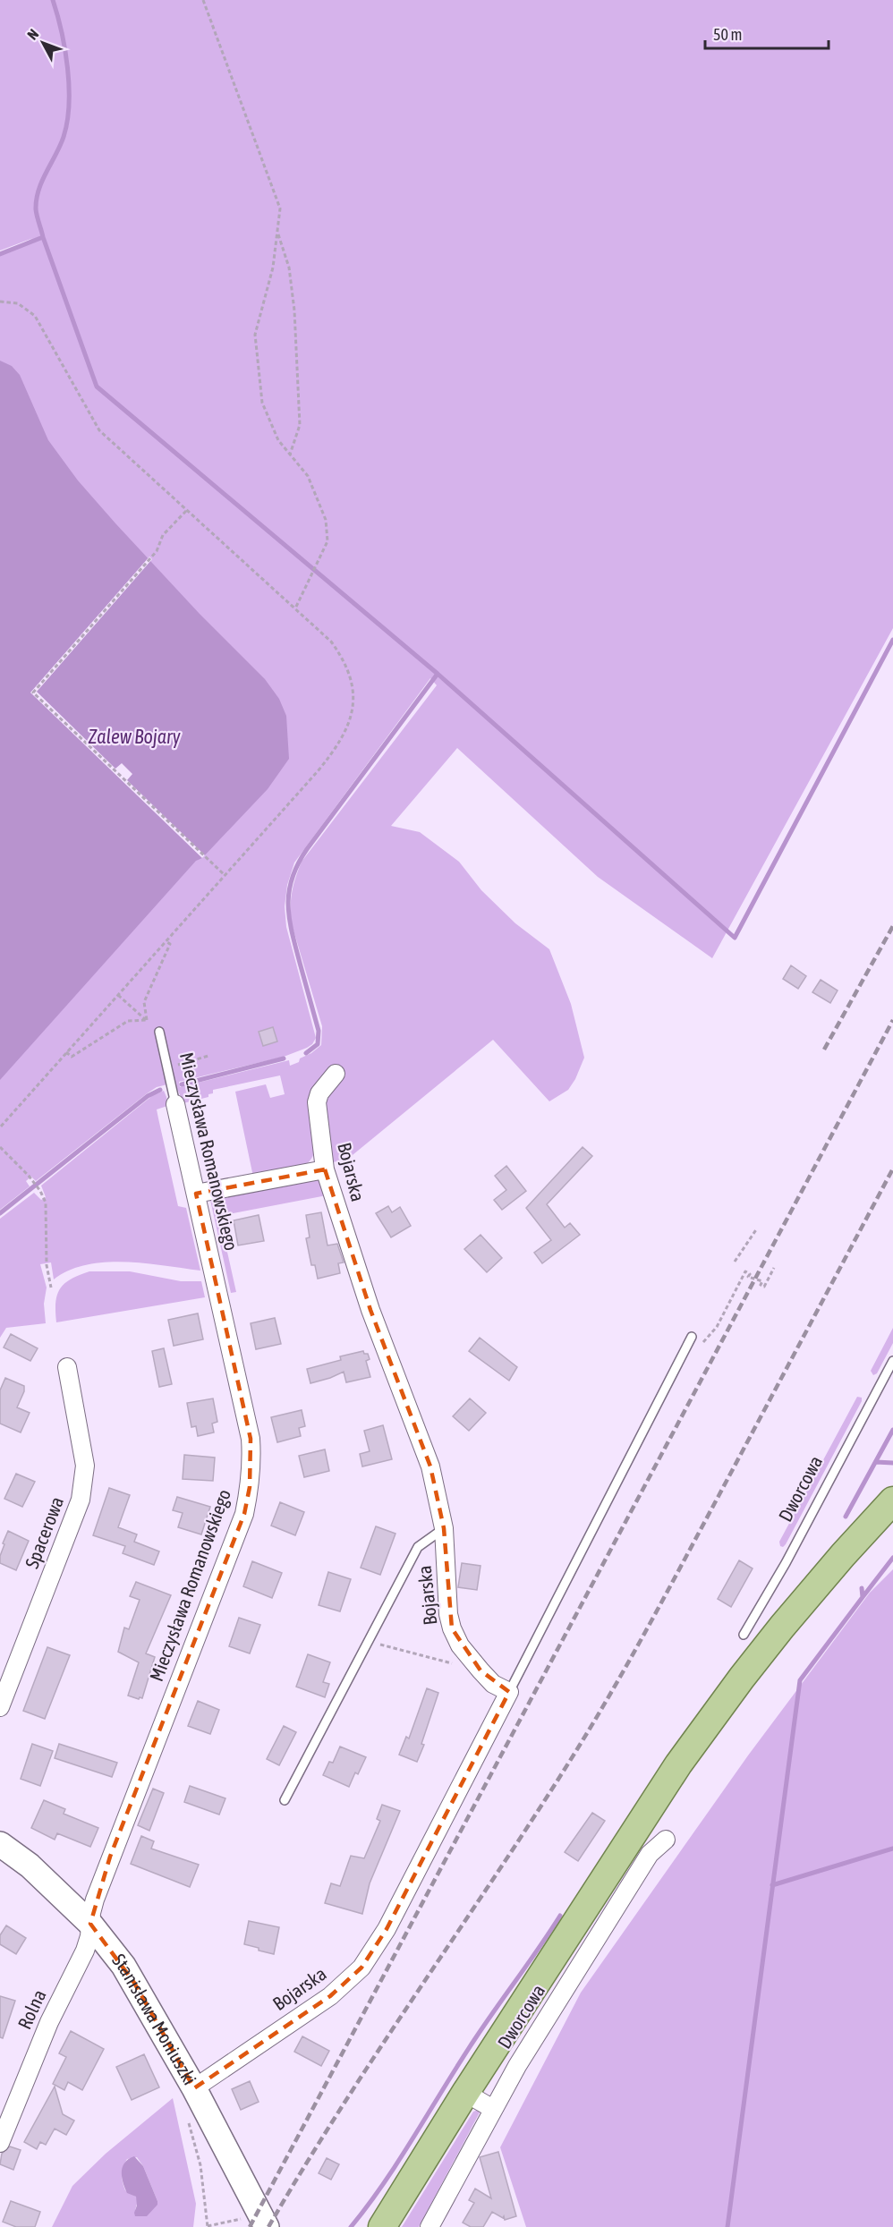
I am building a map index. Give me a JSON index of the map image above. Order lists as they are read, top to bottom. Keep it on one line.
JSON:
{"streets":{"street":["Mieczysława Romanowskiego","Bojarska","Dworcowa","Spacerowa","Rolna","Stanisława Moniuszki"]},"crossings":[["Mieczysława Romanowskiego","Rolna"],["Mieczysława Romanowskiego","Stanisława Moniuszki"],["Bojarska","Stanisława Moniuszki"],["Rolna","Stanisława Moniuszki"]],"water":["Zalew Bojary"],"scale_bar":"50 m","north":"top left"}
